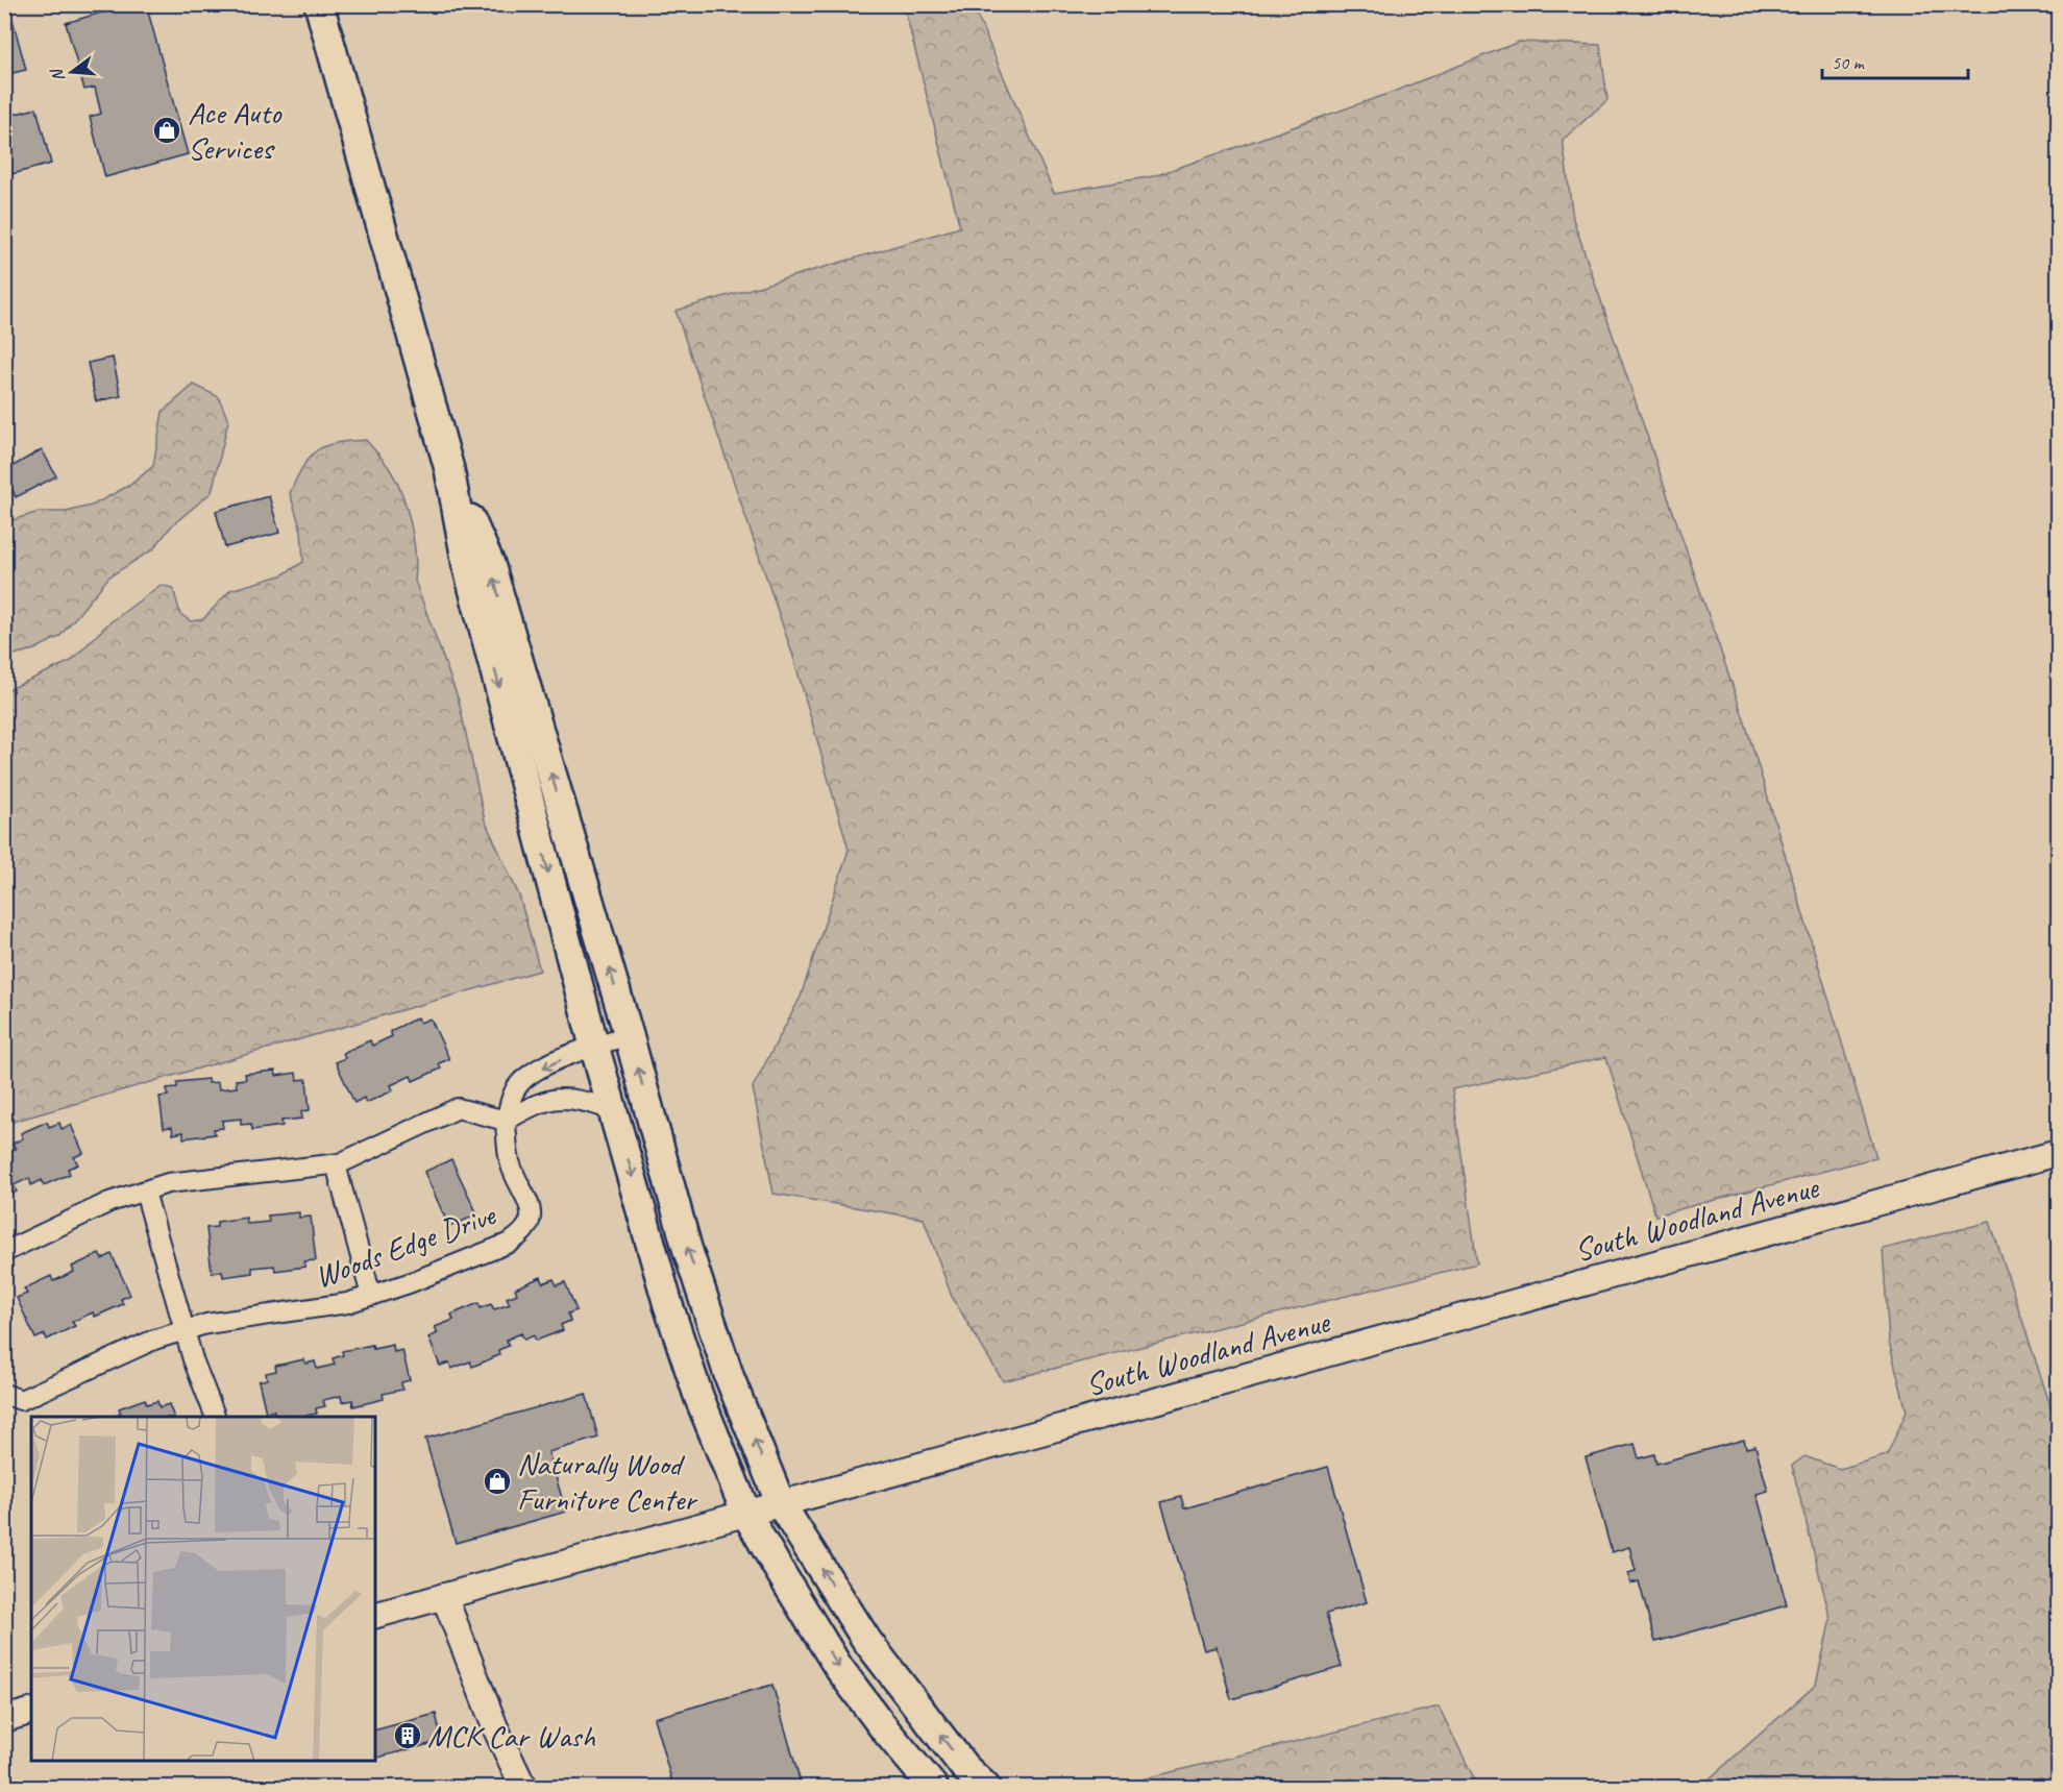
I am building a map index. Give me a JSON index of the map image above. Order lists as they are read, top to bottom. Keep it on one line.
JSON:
{"streets":{"street":["South Woodland Avenue","Woods Edge Drive"]},"places":{"shop":["Ace Auto Services","Naturally Wood Furniture Center"],"building":["MCK Car Wash"]},"scale_bar":"50 m","north":"left"}
